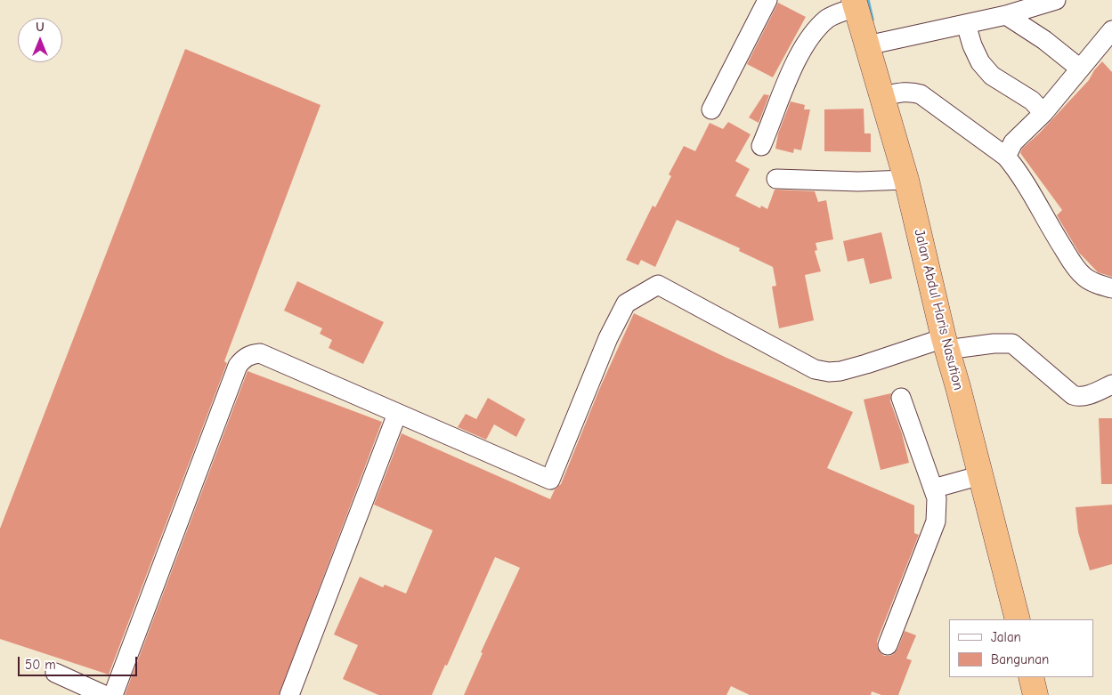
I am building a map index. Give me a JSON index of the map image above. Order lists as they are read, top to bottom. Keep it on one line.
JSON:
{"streets":{"highway":["Jalan Abdul Haris Nasution"]},"legend":["Jalan","Bangunan"],"scale_bar":"50 m","north":"top"}
